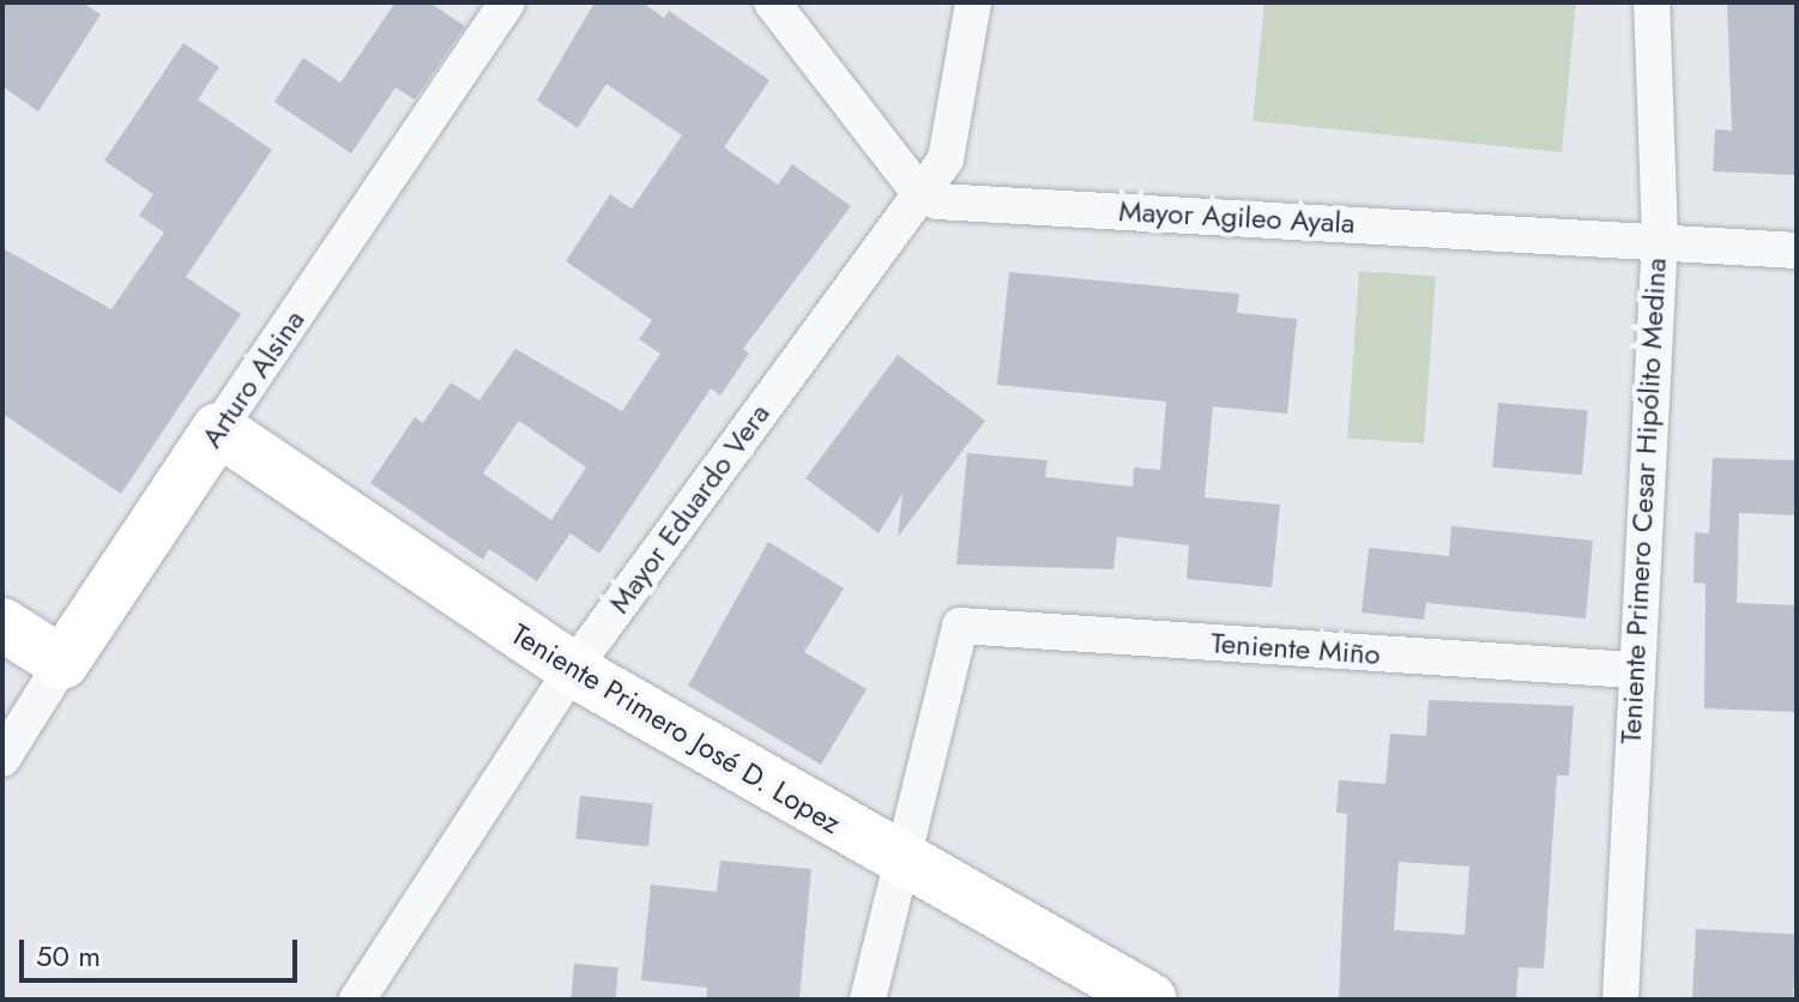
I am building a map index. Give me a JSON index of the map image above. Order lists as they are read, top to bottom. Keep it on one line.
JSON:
{"streets":{"street":["Mayor Agileo Ayala","Arturo Alsina","Teniente Primero Cesar Hipólito Medina","Mayor Eduardo Vera","Teniente Miño","Teniente Primero José D. Lopez"]},"crossings":[["Mayor Agileo Ayala","Teniente Primero Cesar Hipólito Medina"],["Mayor Agileo Ayala","Mayor Eduardo Vera"],["Arturo Alsina","Teniente Primero José D. Lopez"],["Teniente Primero Cesar Hipólito Medina","Teniente Miño"],["Mayor Eduardo Vera","Teniente Primero José D. Lopez"],["Teniente Miño","Teniente Primero José D. Lopez"]],"scale_bar":"50 m"}
